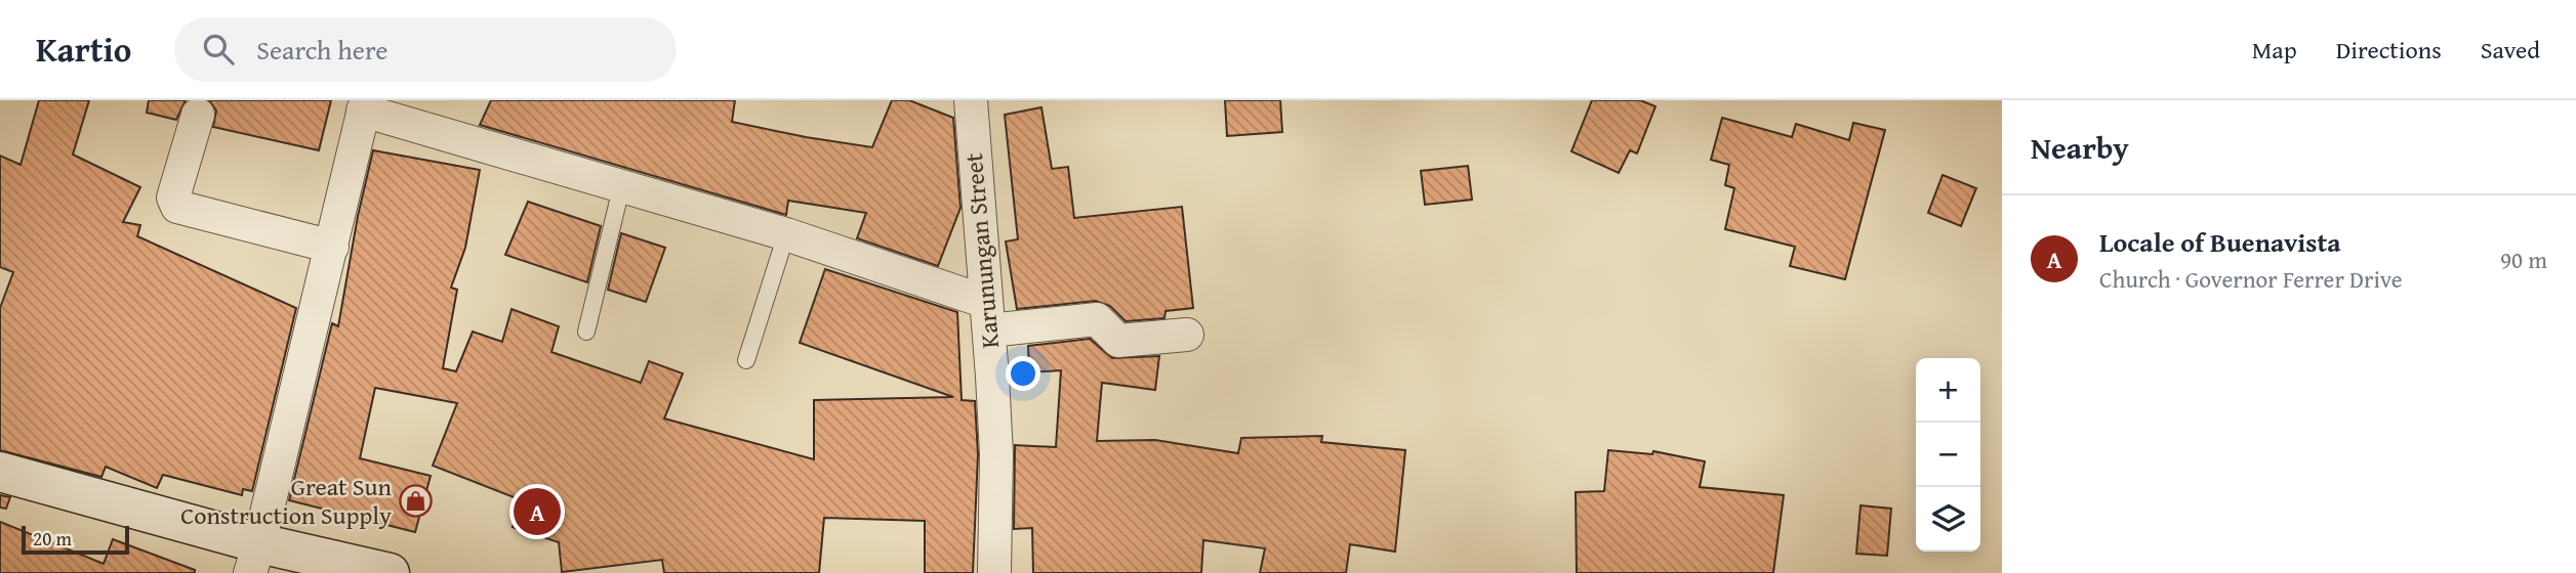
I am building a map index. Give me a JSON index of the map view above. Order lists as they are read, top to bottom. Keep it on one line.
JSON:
{"streets":{"street":["Karunungan Street"]},"places":{"shop":["Great Sun Construction Supply"]},"scale_bar":"20 m","page":{"header":"Kartio","search":"Search here","nav":["Map","Directions","Saved"],"heading":"Nearby","list":[{"mark":"A","name":"Locale of Buenavista","note":"Church · Governor Ferrer Drive","value":"90 m"}],"map_buttons":["+","−"],"pins":"A","scale":"20 m"}}
